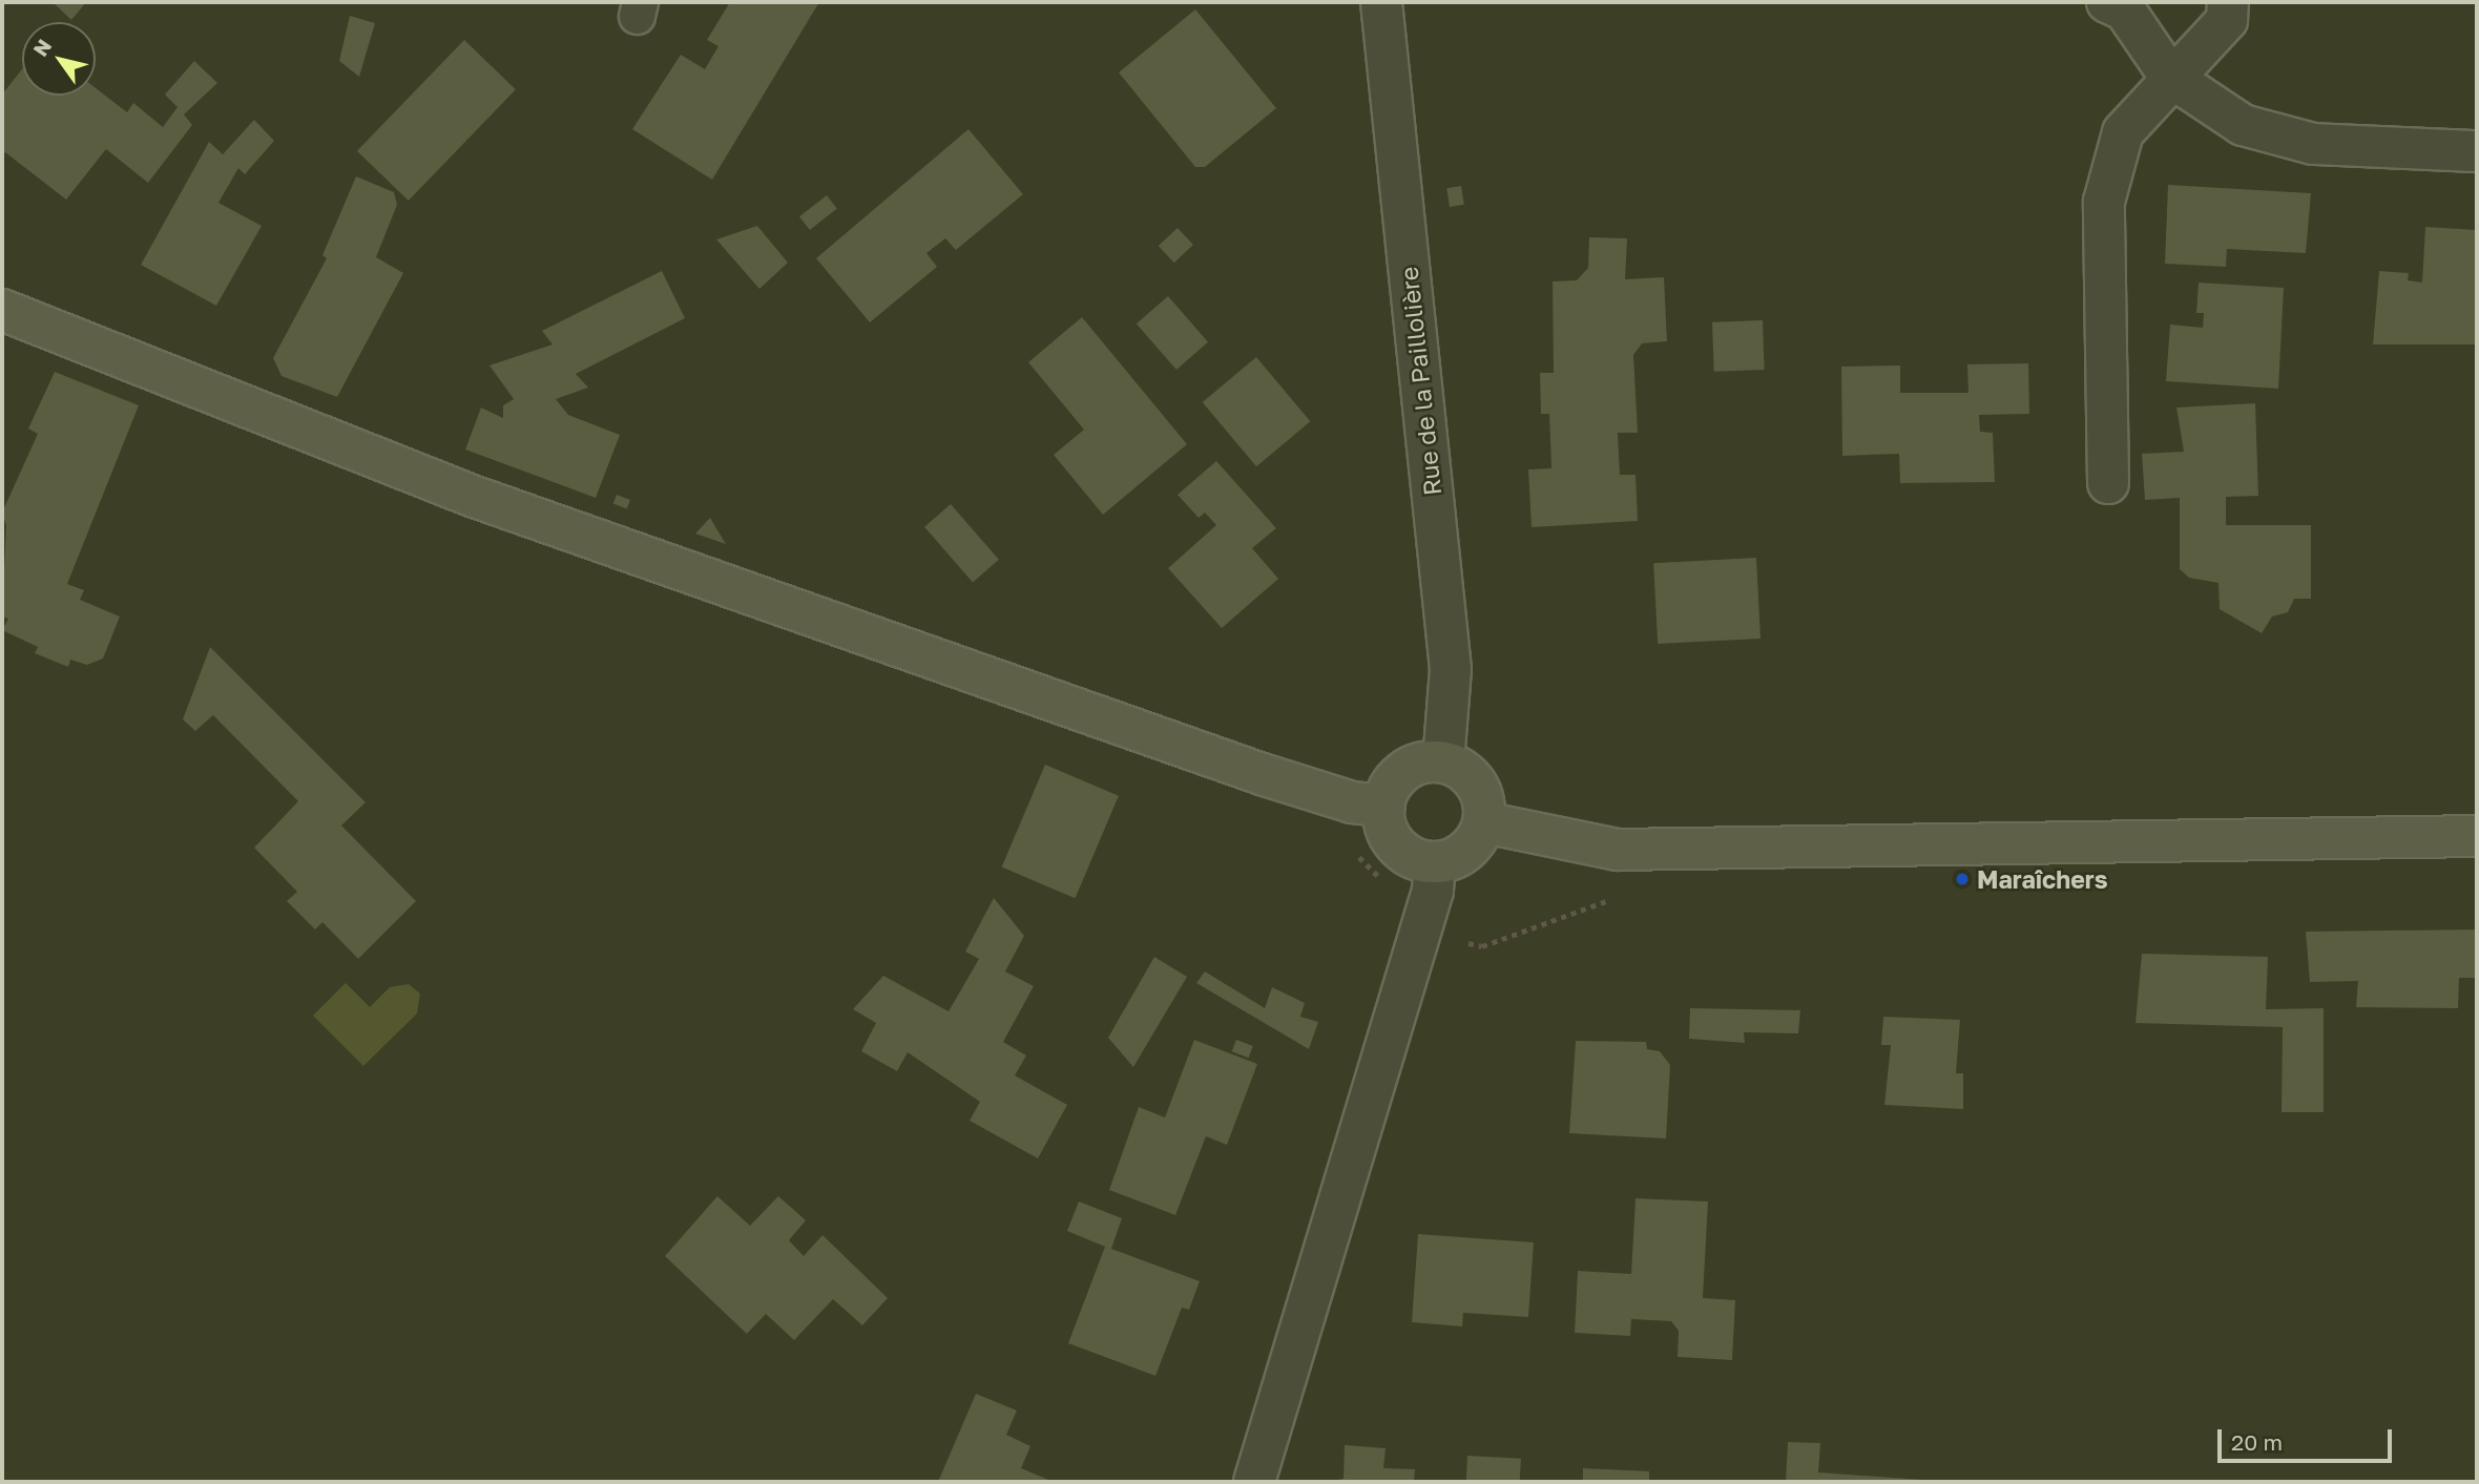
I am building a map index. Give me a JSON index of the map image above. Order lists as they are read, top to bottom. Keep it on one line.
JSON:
{"streets":{"street":["Rue de la Paillolière"]},"places":["Maraîchers"],"scale_bar":"20 m","north":"top left"}
